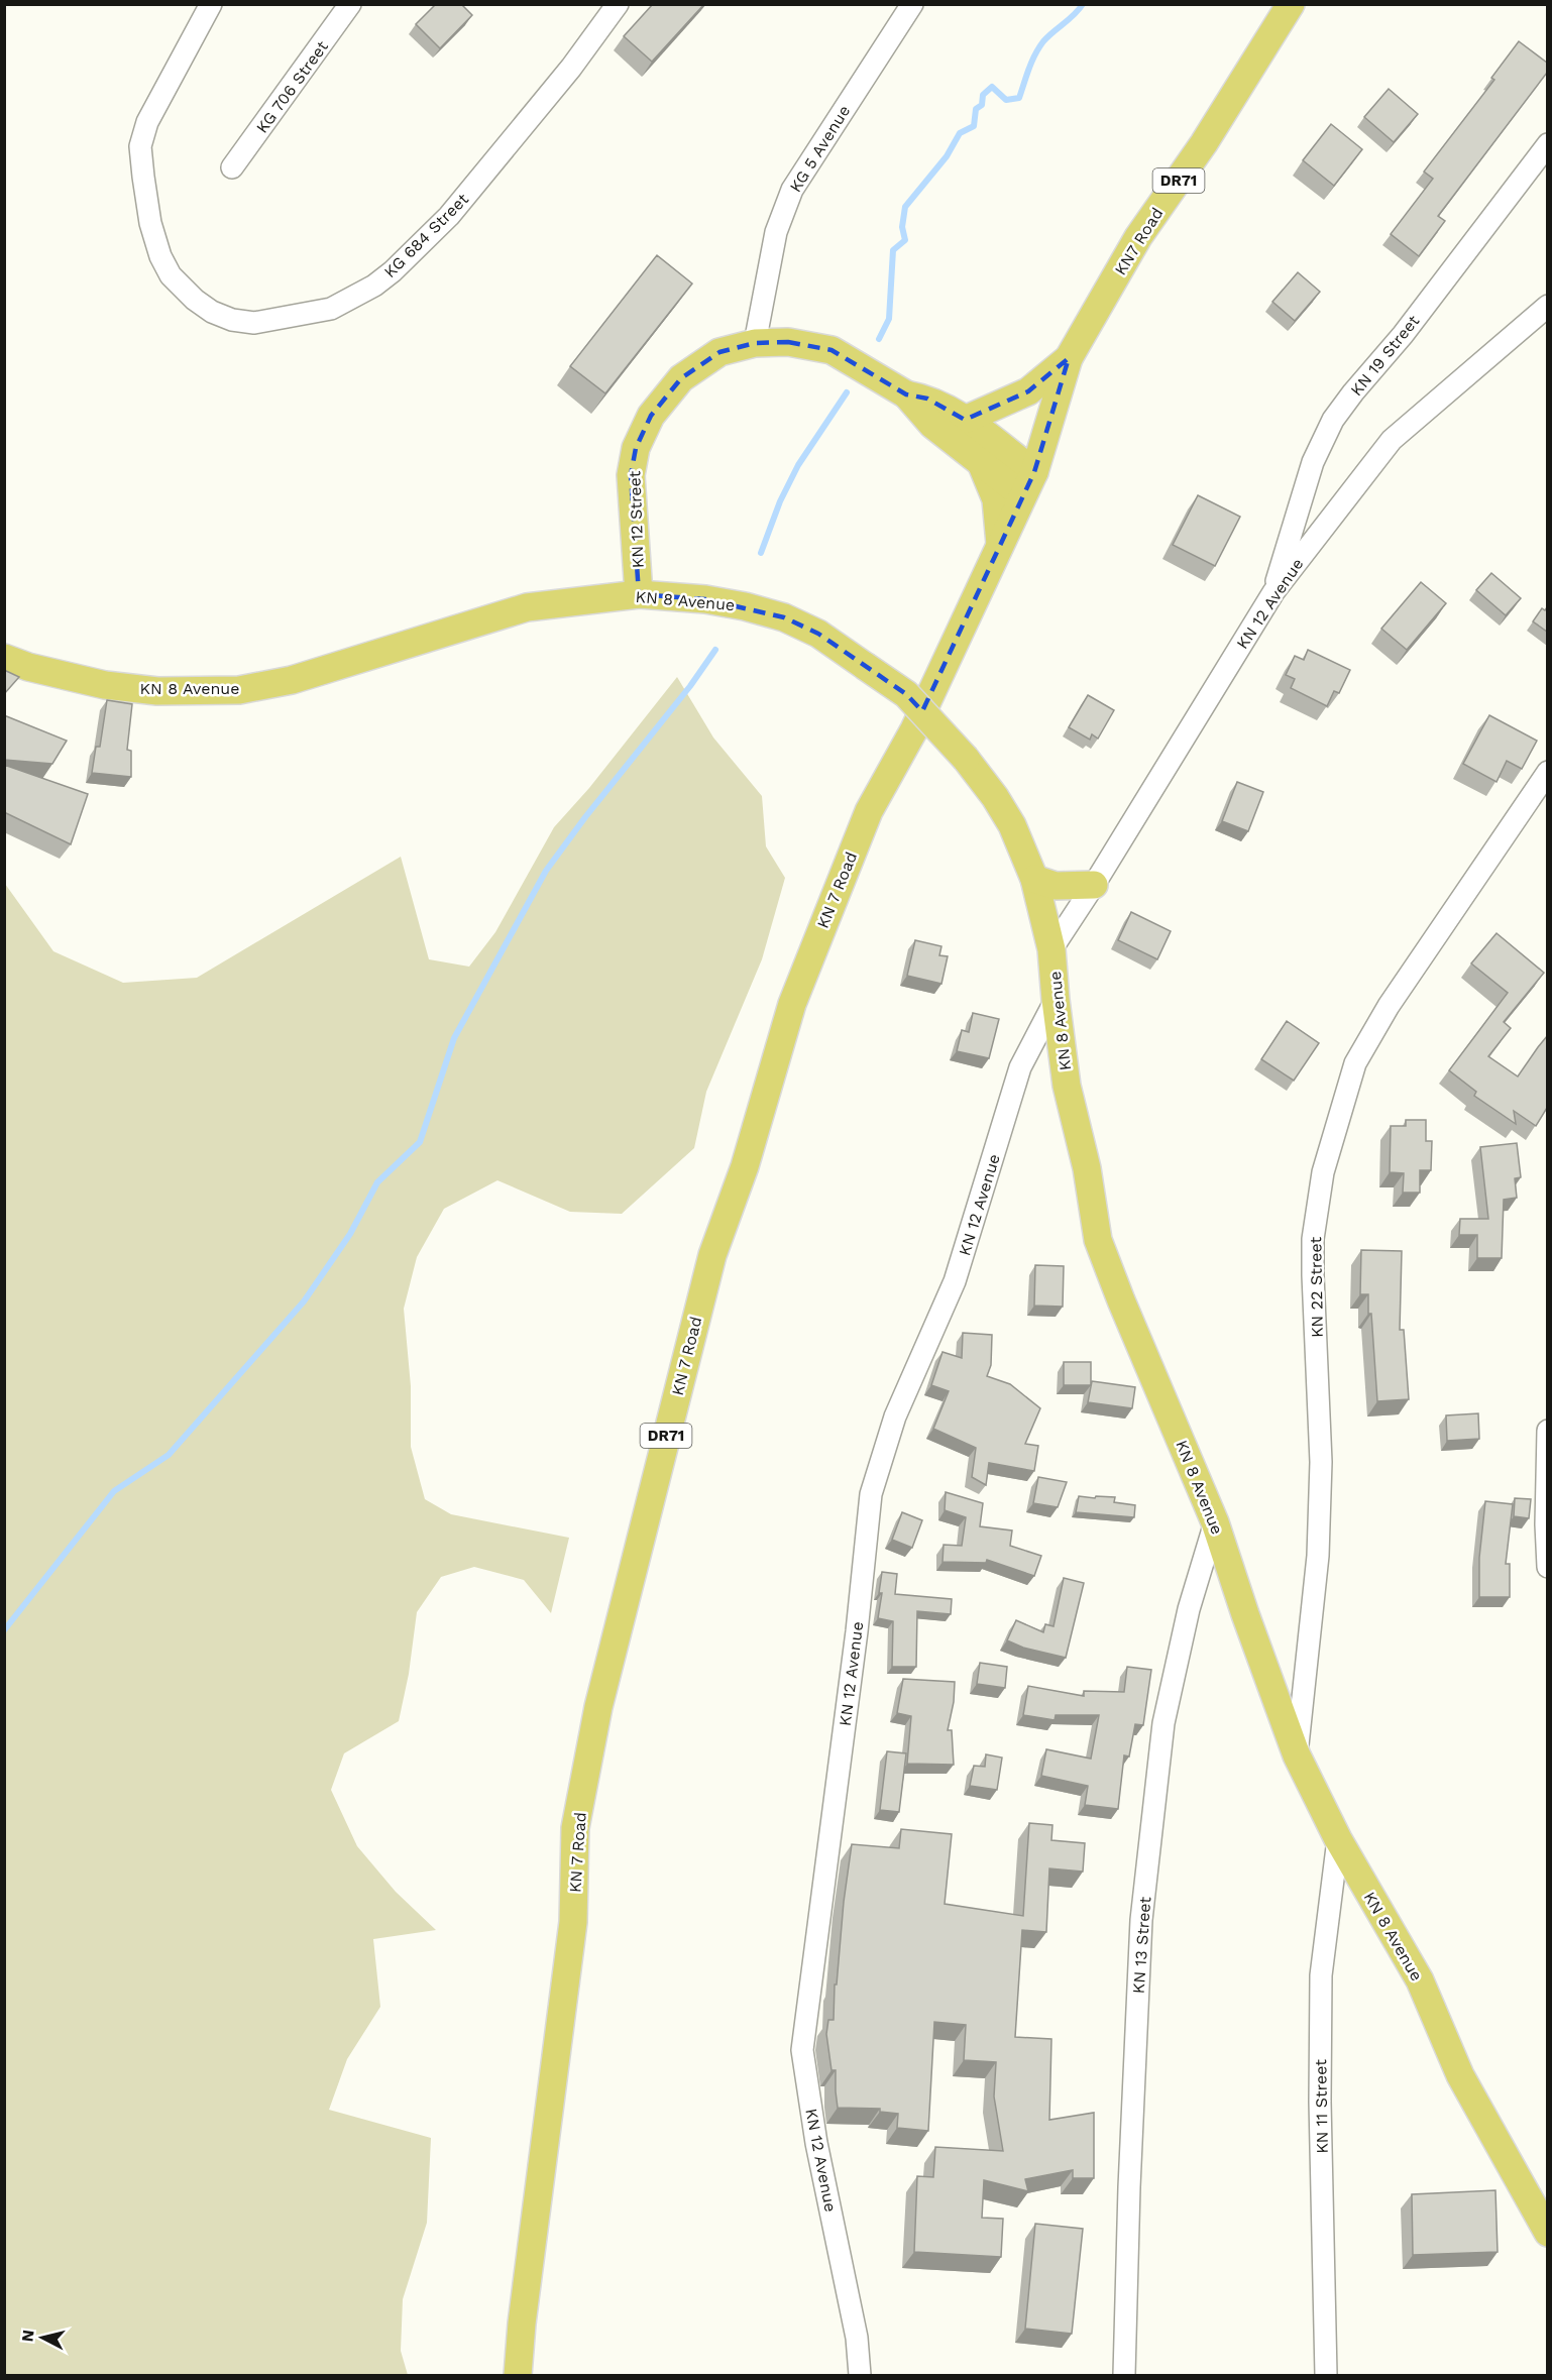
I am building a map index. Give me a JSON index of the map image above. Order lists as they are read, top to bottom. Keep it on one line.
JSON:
{"streets":{"main road":["DR71","KN7 Road","KN 12 Street","KN 8 Avenue","KN 7 Road"],"street":["KG 706 Street","KG 5 Avenue","KG 684 Street","KN 19 Street","KN 12 Avenue","KN 22 Street","KN 13 Street","KN 11 Street"]},"crossings":[["KG 5 Avenue","KN 12 Street"],["KN7 Road","KN 12 Street"],["KN7 Road","KN 7 Road"],["KN 19 Street","KN 12 Avenue"],["KN 12 Street","KN 8 Avenue"],["KN 12 Street","KN 7 Road"],["KN 8 Avenue","KN 12 Avenue"],["KN 8 Avenue","KN 22 Street"],["KN 8 Avenue","KN 13 Street"],["KN 8 Avenue","KN 11 Street"]],"north":"left"}
